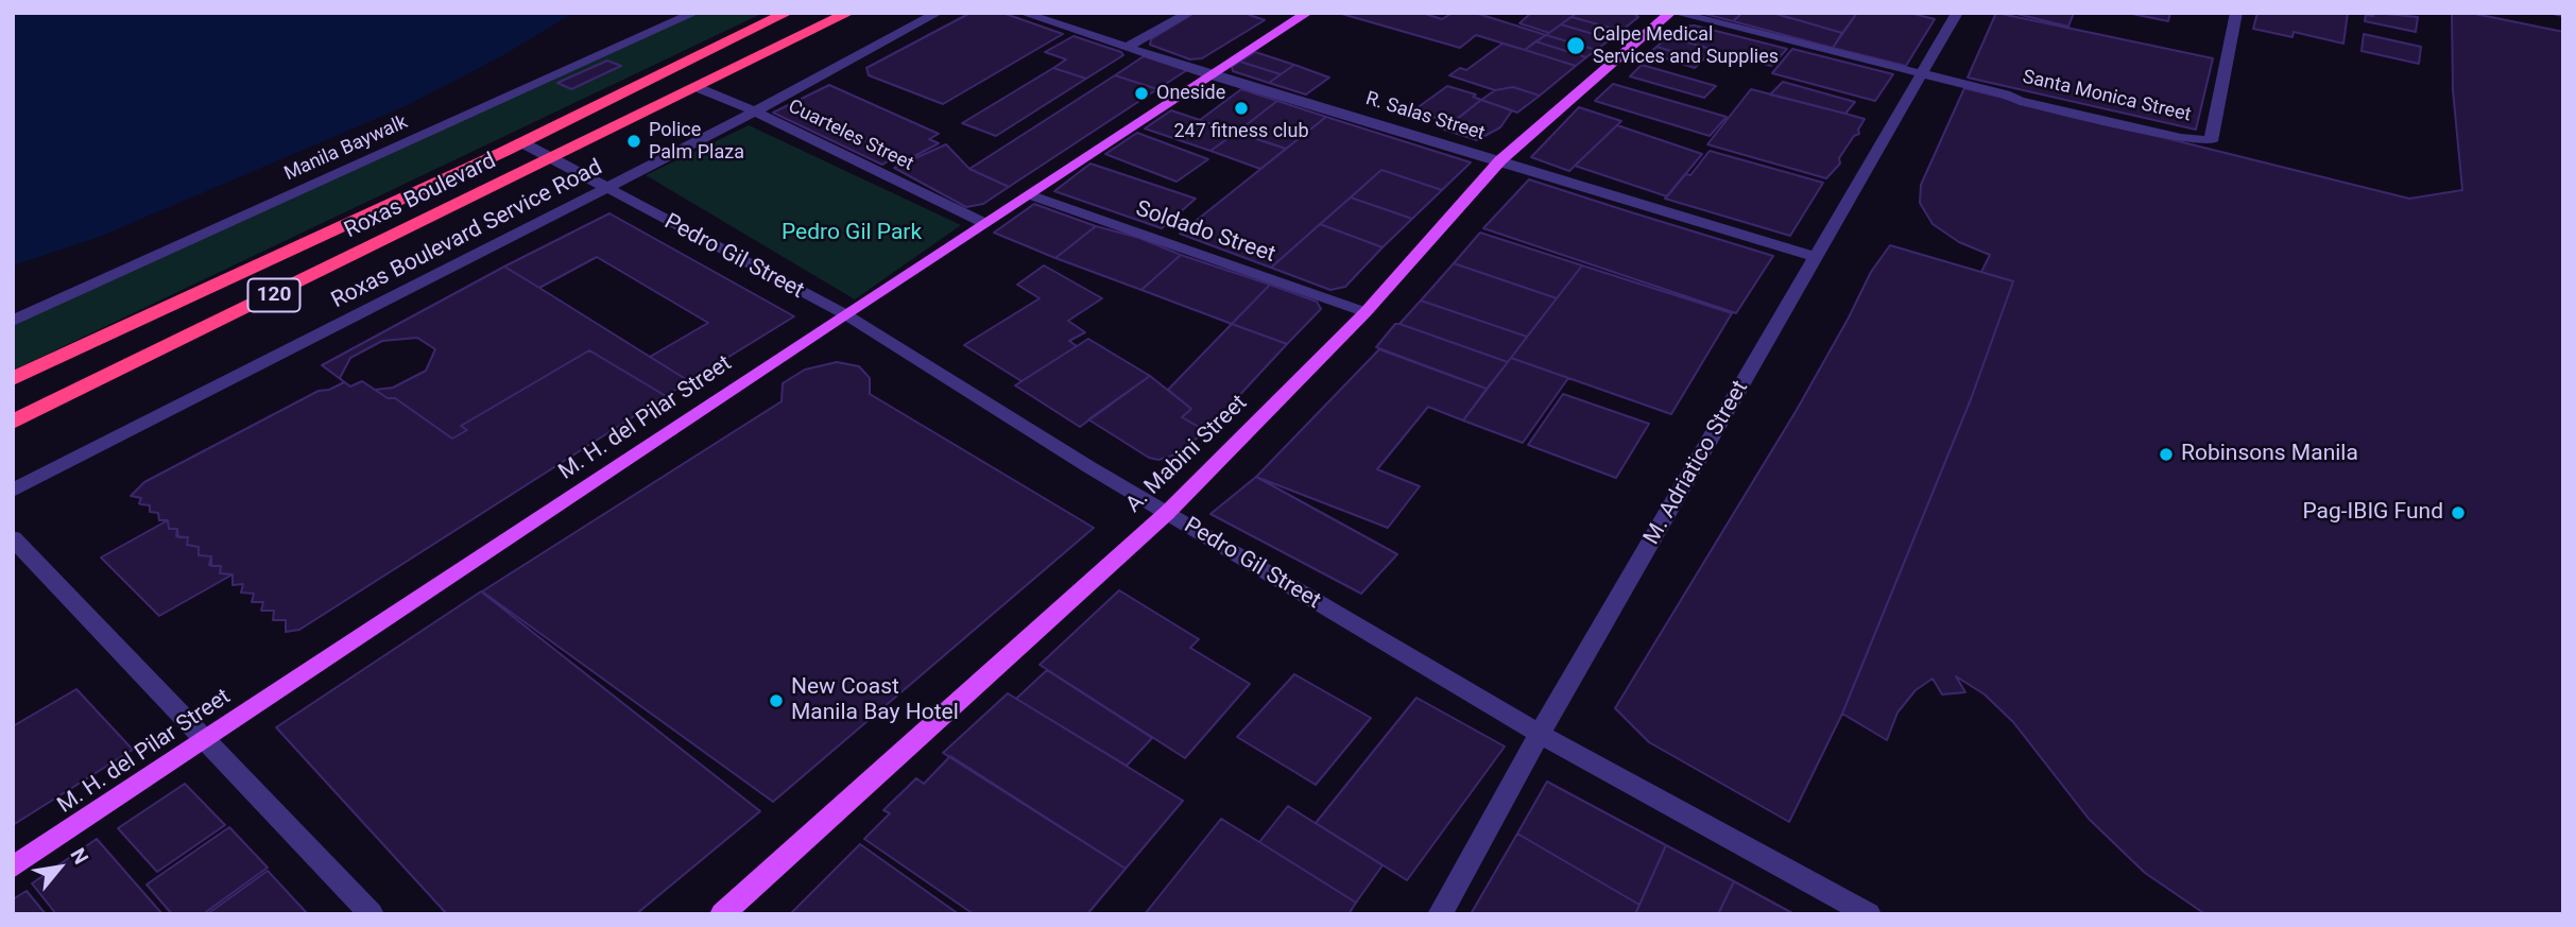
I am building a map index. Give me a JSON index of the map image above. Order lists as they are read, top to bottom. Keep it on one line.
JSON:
{"streets":{"highway":["Roxas Boulevard","120"],"main road":["M. H. del Pilar Street","A. Mabini Street"],"street":["Santa Monica Street","R. Salas Street","Cuarteles Street","Manila Baywalk","Soldado Street","Roxas Boulevard Service Road","Pedro Gil Street","M. Adriatico Street"]},"crossings":[["Santa Monica Street","A. Mabini Street"],["Santa Monica Street","M. Adriatico Street"],["R. Salas Street","M. H. del Pilar Street"],["R. Salas Street","A. Mabini Street"],["R. Salas Street","M. Adriatico Street"],["Cuarteles Street","Roxas Boulevard"],["Cuarteles Street","Roxas Boulevard Service Road"],["Cuarteles Street","M. H. del Pilar Street"],["Roxas Boulevard","Pedro Gil Street"],["Soldado Street","M. H. del Pilar Street"],["Soldado Street","A. Mabini Street"],["Roxas Boulevard Service Road","Pedro Gil Street"],["Pedro Gil Street","M. H. del Pilar Street"],["Pedro Gil Street","A. Mabini Street"],["Pedro Gil Street","M. Adriatico Street"]],"parks":["Pedro Gil Park"],"places":["Calpe Medical Services and Supplies","Oneside","247 fitness club","Police Palm Plaza","Robinsons Manila","Pag-IBIG Fund","New Coast Manila Bay Hotel"],"north":"top right"}
